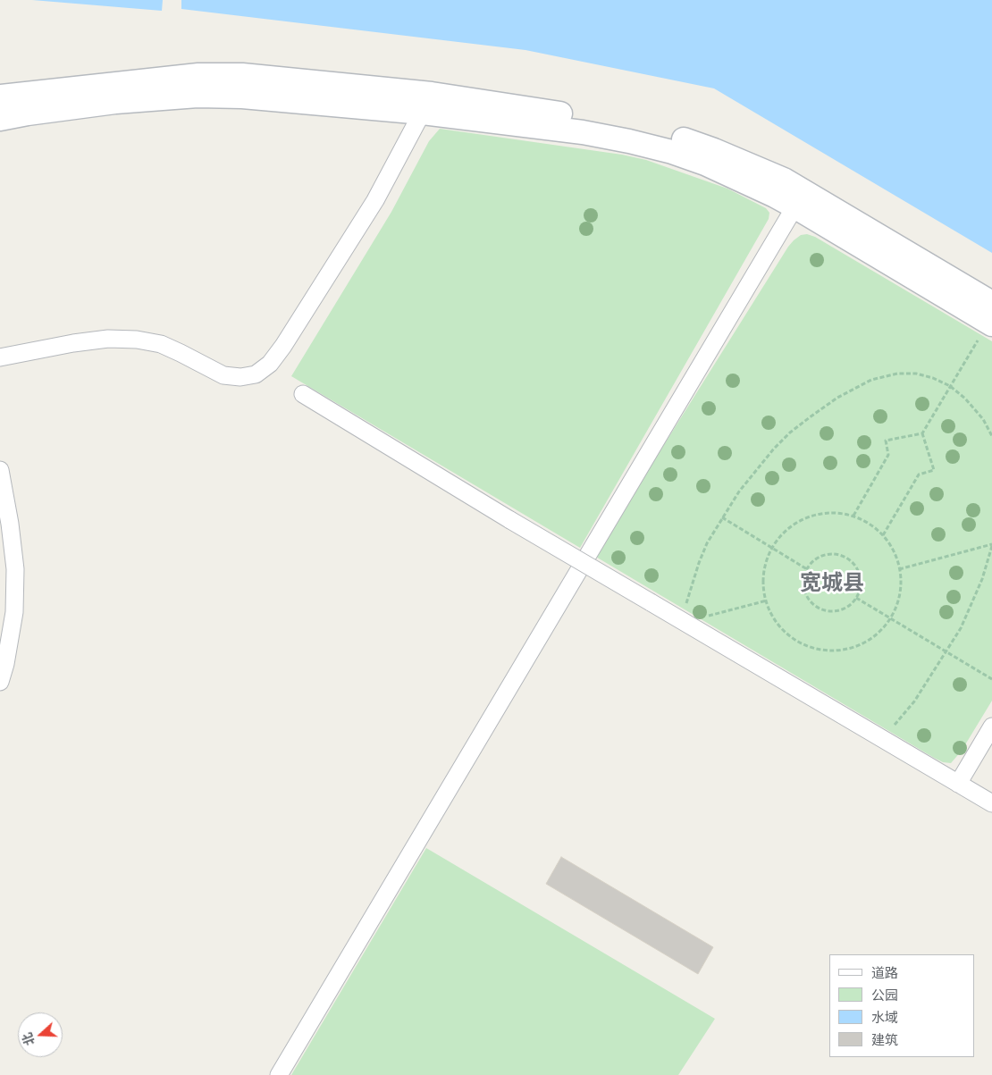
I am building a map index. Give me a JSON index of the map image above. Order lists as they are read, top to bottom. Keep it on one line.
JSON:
{"districts":["宽城县"],"legend":["道路","公园","水域","建筑"],"north":"left"}
